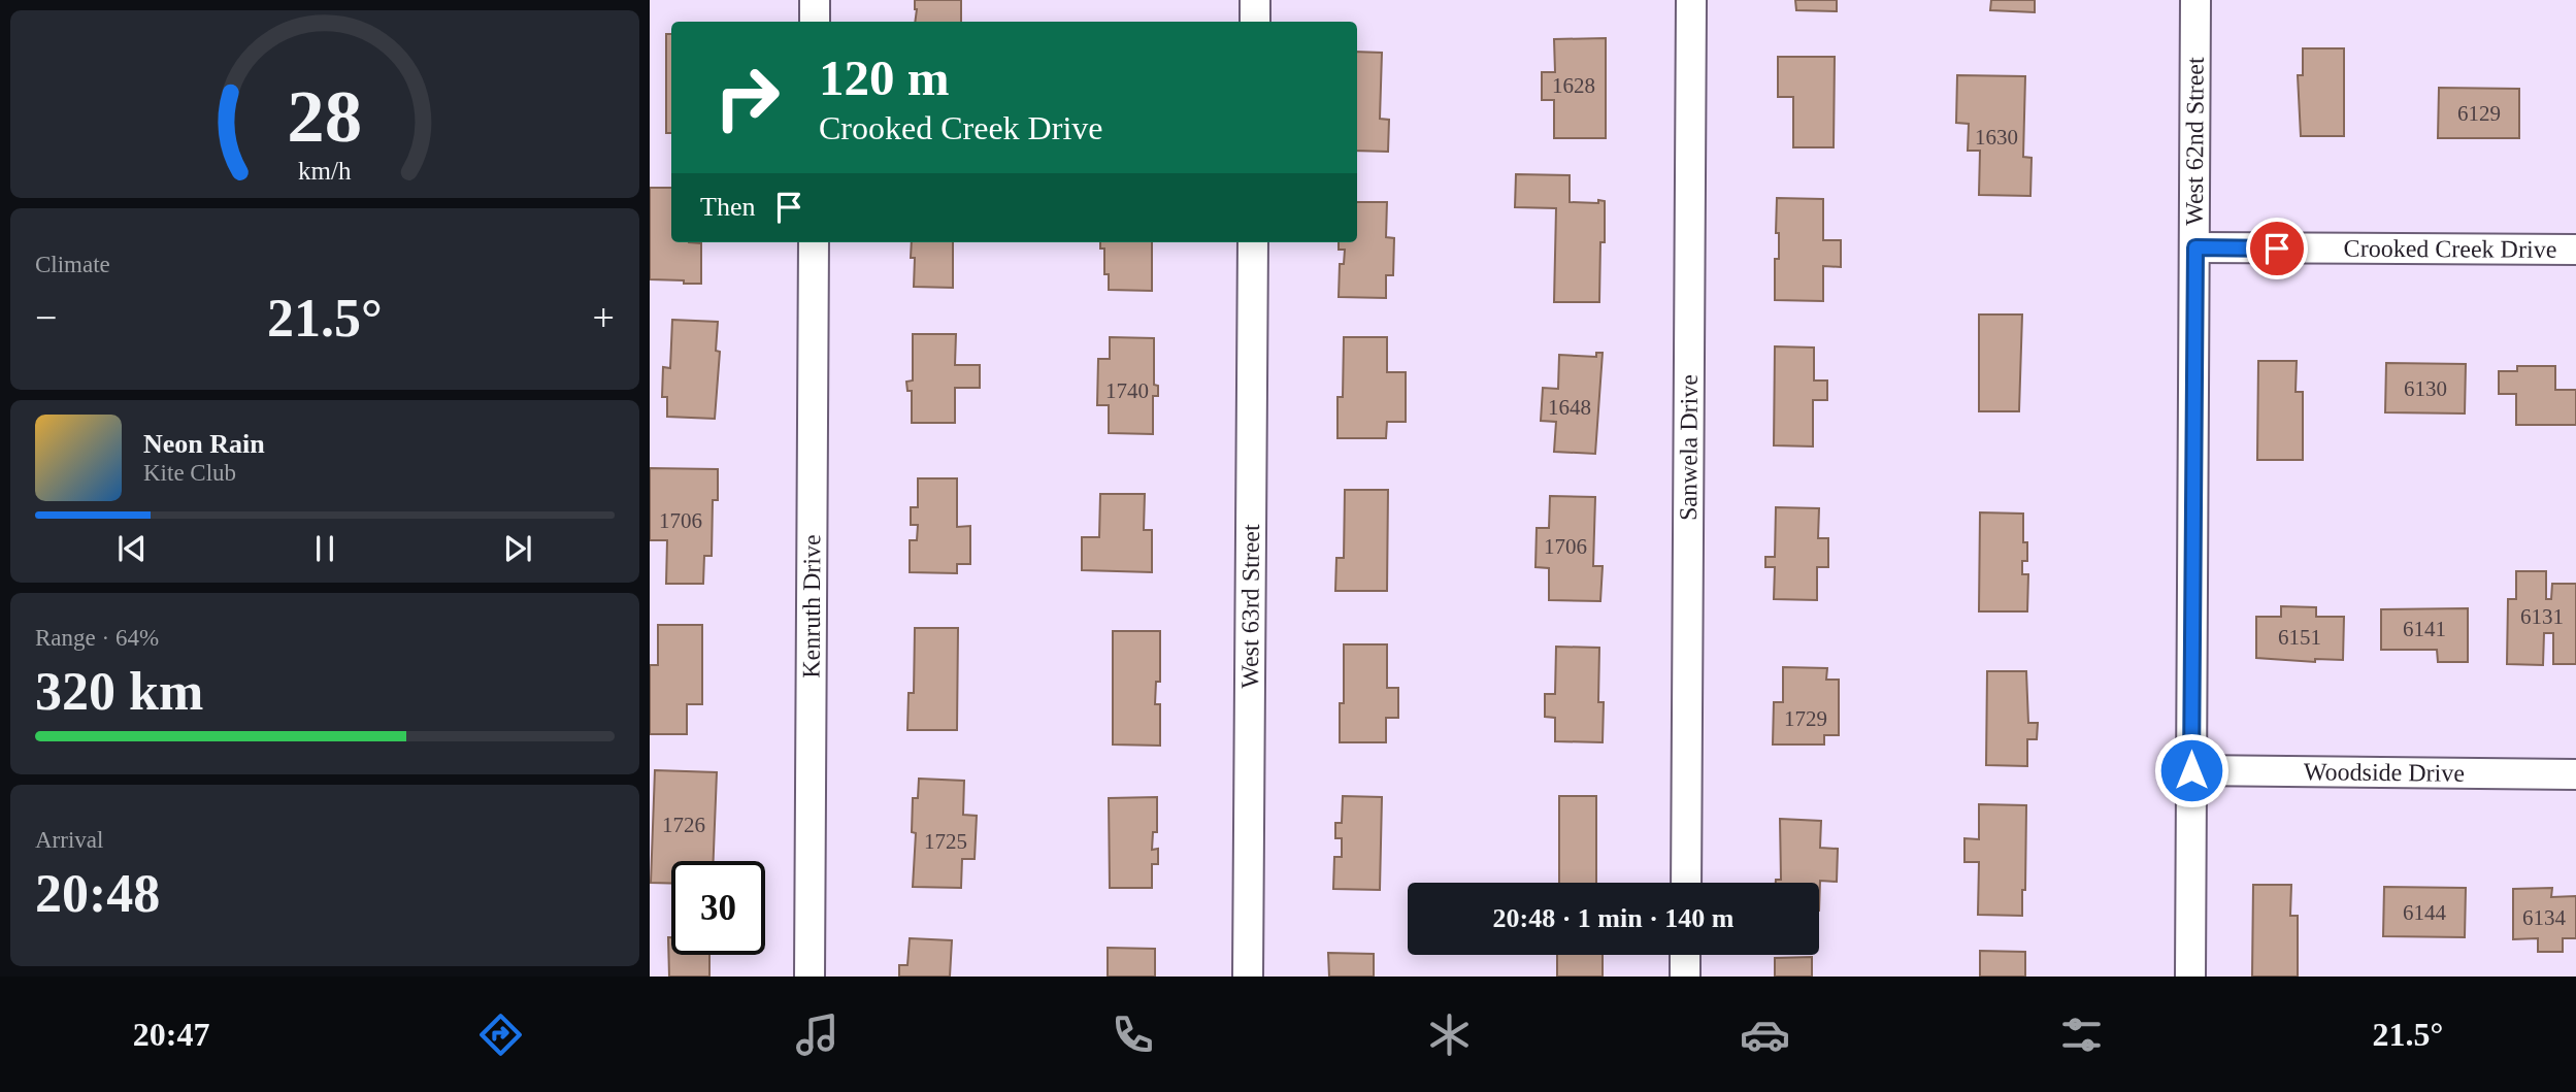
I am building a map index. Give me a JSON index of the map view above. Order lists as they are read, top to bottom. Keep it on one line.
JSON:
{"streets":{"street":["West 62nd Street","Crooked Creek Drive","Sanwela Drive","Kenruth Drive","West 63rd Street","Woodside Drive"]},"crossings":[["West 62nd Street","Crooked Creek Drive"],["West 62nd Street","Woodside Drive"]],"house_numbers":["1628","6129","1630","6130","1740","1648","1706","1706","6131","6141","6151","1729","1726","1725","6144","6134"],"page":{"turn":["120 m","Crooked Creek Drive"],"then":"Then","tile":["Climate",["Range · 64%","320 km"],["Arrival","20:48"]],"heat":["−","21.5°","+"],"song":["Neon Rain","Kite Club"],"limit":"30","trip":"20:48 · 1 min · 140 m","tabs":["20:47","21.5°"],"gauge":["28","km/h"]}}
